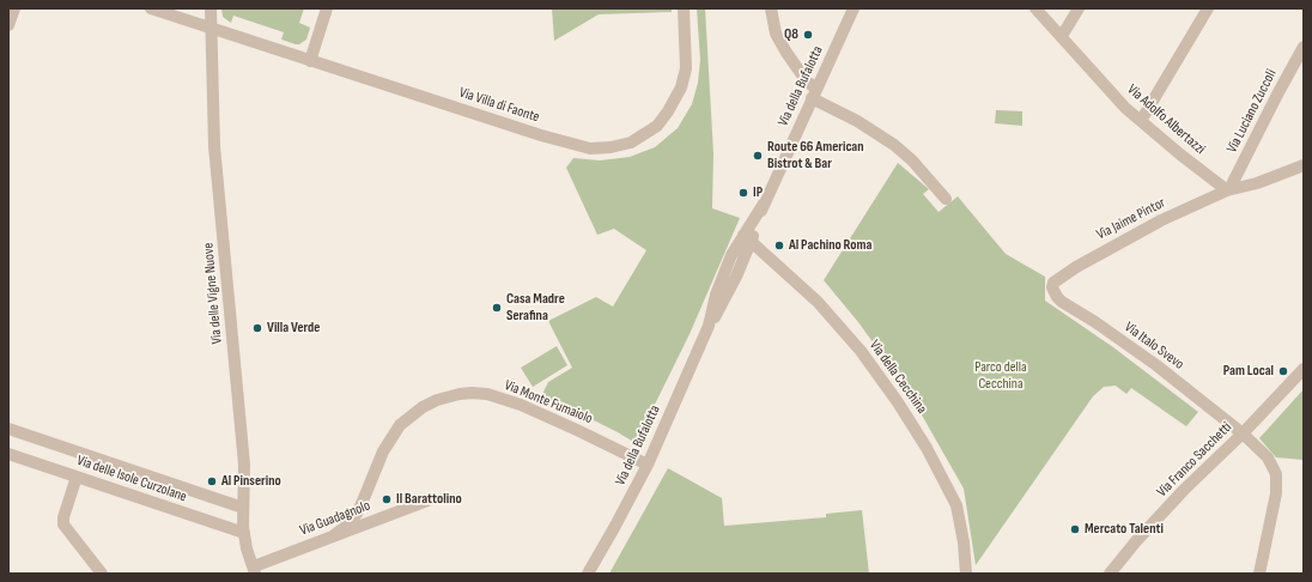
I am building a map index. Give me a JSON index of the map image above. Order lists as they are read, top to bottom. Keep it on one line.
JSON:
{"streets":{"street":["Via della Bufalotta","Via Villa di Faonte","Via Luciano Zuccoli","Via Adolfo Albertazzi","Via Jaime Pintor","Via delle Vigne Nuove","Via Italo Svevo","Via della Cecchina","Via Monte Fumaiolo","Via Franco Sacchetti","Via delle Isole Curzolane","Via Guadagnolo"]},"crossings":[["Via della Bufalotta","Via della Cecchina"],["Via della Bufalotta","Via Monte Fumaiolo"],["Via Villa di Faonte","Via delle Vigne Nuove"],["Via Luciano Zuccoli","Via Adolfo Albertazzi"],["Via Luciano Zuccoli","Via Jaime Pintor"],["Via Adolfo Albertazzi","Via Jaime Pintor"],["Via Jaime Pintor","Via Italo Svevo"],["Via delle Vigne Nuove","Via delle Isole Curzolane"],["Via delle Vigne Nuove","Via Guadagnolo"],["Via Italo Svevo","Via Franco Sacchetti"],["Via Monte Fumaiolo","Via Guadagnolo"]],"parks":["Parco della Cecchina"],"places":["Q8","Route 66 American Bistrot & Bar","IP","Al Pachino Roma","Casa Madre Serafina","Villa Verde","Pam Local","Al Pinserino","Il Barattolino","Mercato Talenti"]}
